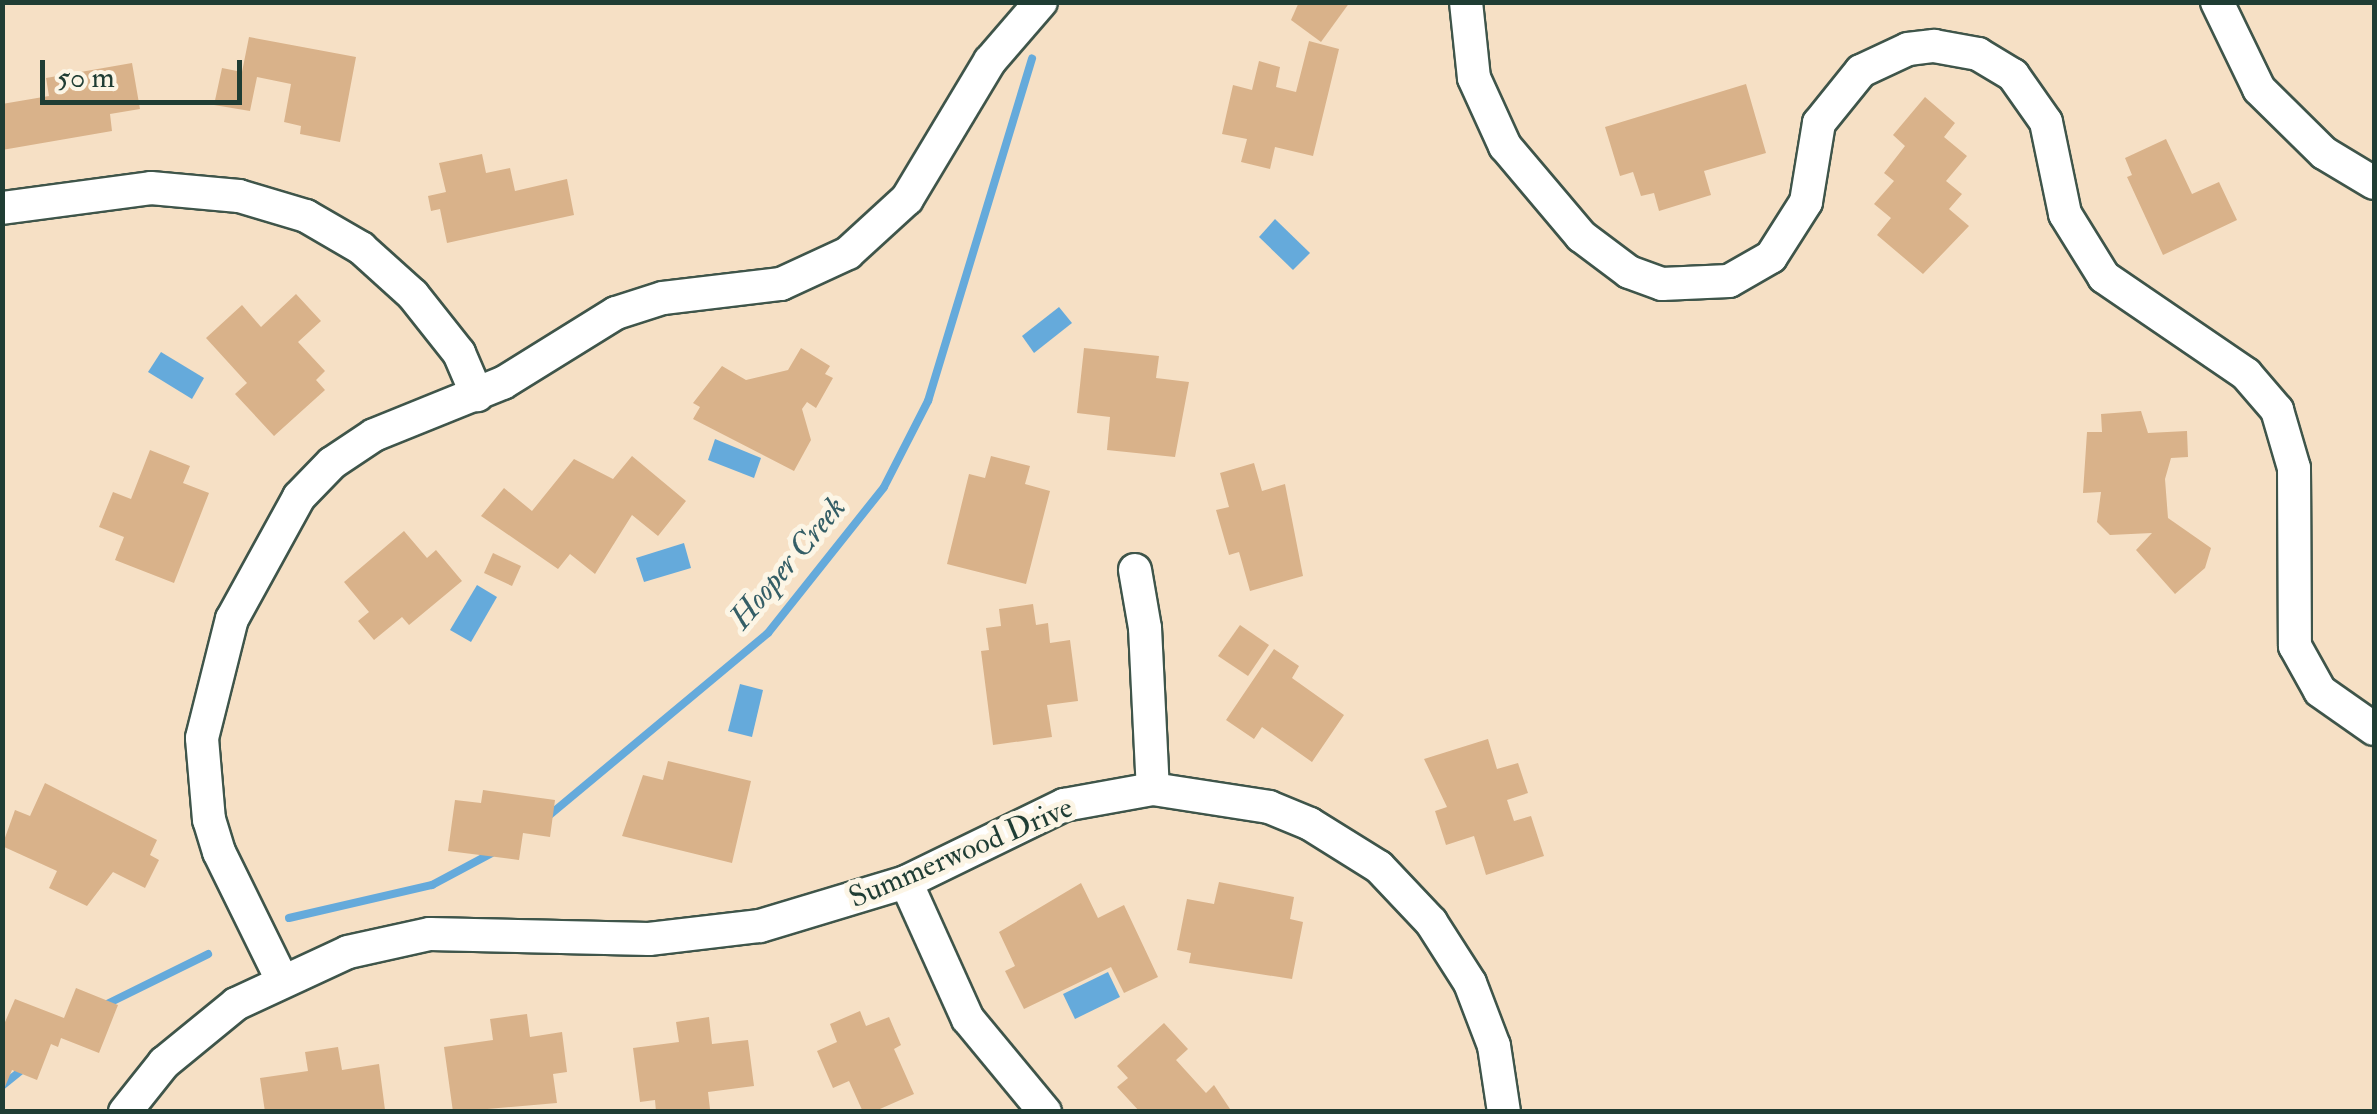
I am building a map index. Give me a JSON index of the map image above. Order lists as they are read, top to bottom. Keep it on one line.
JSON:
{"streets":{"street":["Summerwood Drive"]},"water":["Hooper Creek"],"scale_bar":"50 m"}
